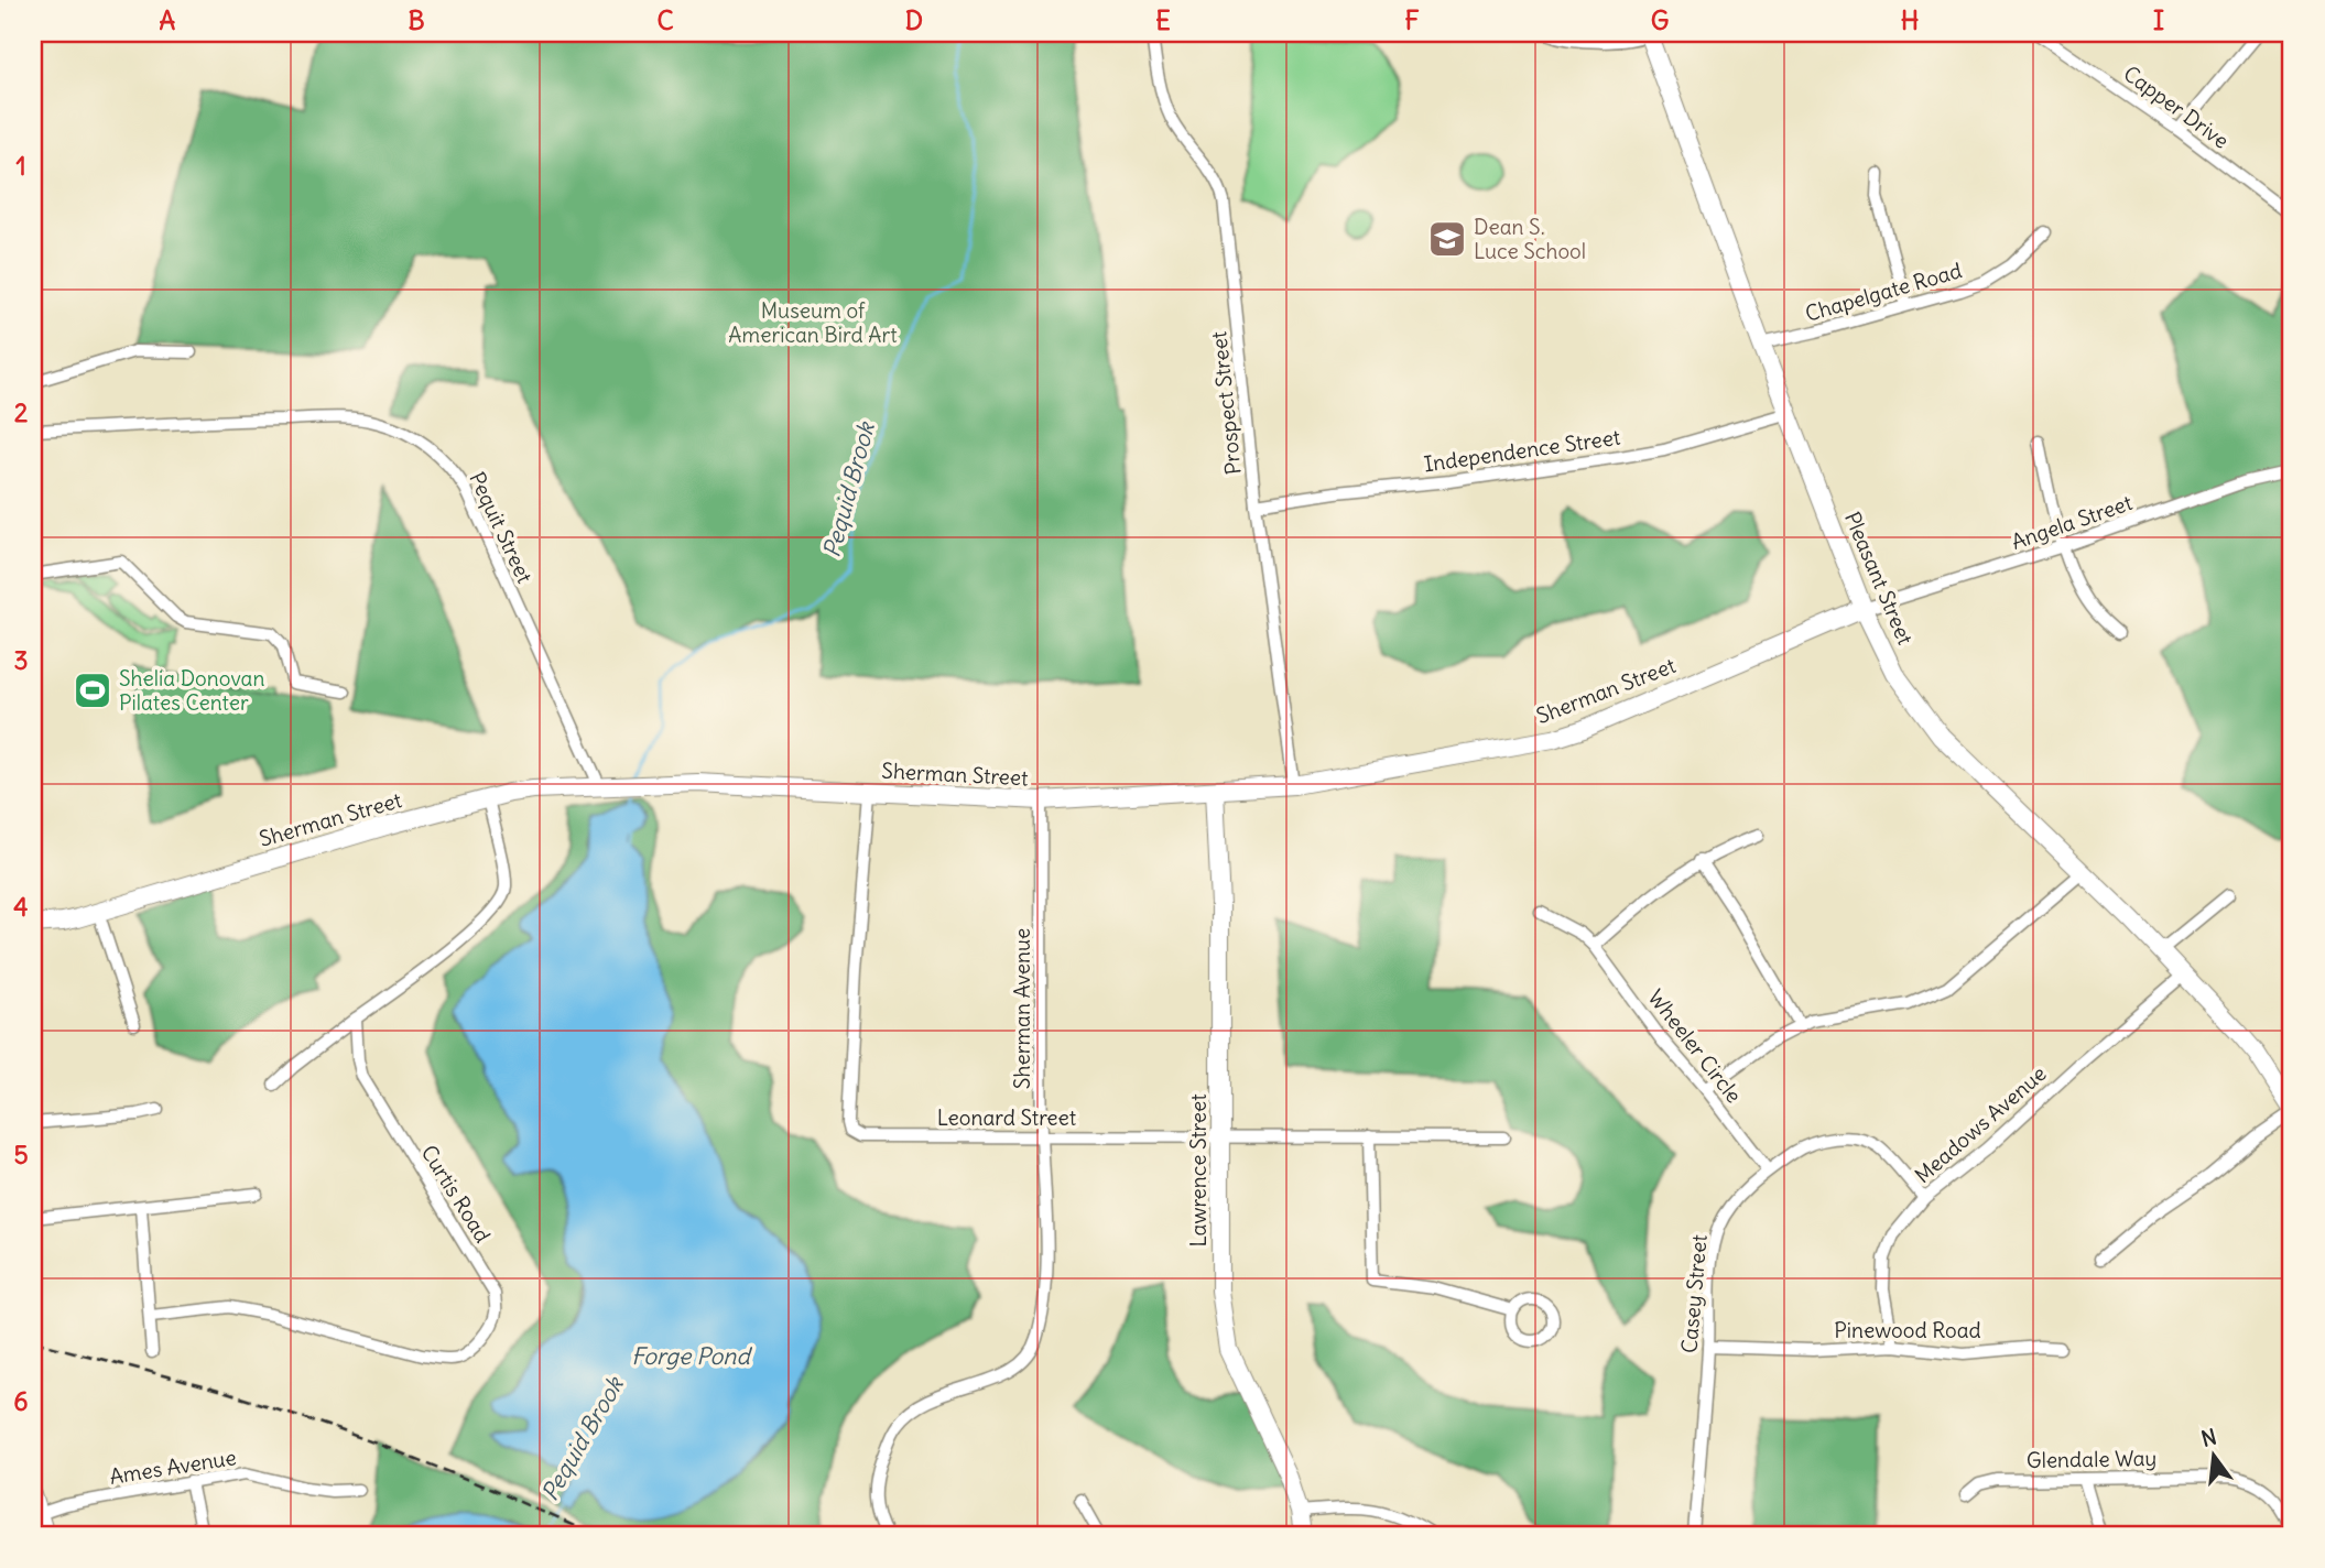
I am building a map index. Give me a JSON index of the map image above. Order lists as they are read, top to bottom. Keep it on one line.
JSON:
{"streets":{"main road":["Pleasant Street","Sherman Street","Lawrence Street"],"street":["Capper Drive","Chapelgate Road","Prospect Street","Independence Street","Angela Street","Pequit Street","Sherman Avenue","Wheeler Circle","Leonard Street","Meadows Avenue","Curtis Road","Casey Street","Pinewood Road","Glendale Way","Ames Avenue"]},"crossings":[["Chapelgate Road","Pleasant Street"],["Prospect Street","Independence Street"],["Prospect Street","Sherman Street"],["Independence Street","Pleasant Street"],["Angela Street","Pleasant Street"],["Angela Street","Sherman Street"],["Pequit Street","Sherman Street"],["Pleasant Street","Sherman Street"],["Pleasant Street","Meadows Avenue"],["Sherman Street","Sherman Avenue"],["Sherman Street","Leonard Street"],["Sherman Street","Lawrence Street"],["Sherman Avenue","Leonard Street"],["Wheeler Circle","Casey Street"],["Leonard Street","Lawrence Street"],["Meadows Avenue","Casey Street"],["Meadows Avenue","Pinewood Road"],["Casey Street","Pinewood Road"]],"water":["Pequid Brook","Forge Pond"],"parks":["Museum of American Bird Art"],"places":{"school or university":["Dean S. Luce School"],"sports":["Shelia Donovan Pilates Center"]},"north":"top","grid":{"columns":["A","B","C","D","E","F","G","H","I"],"rows":["1","2","3","4","5","6"]}}
